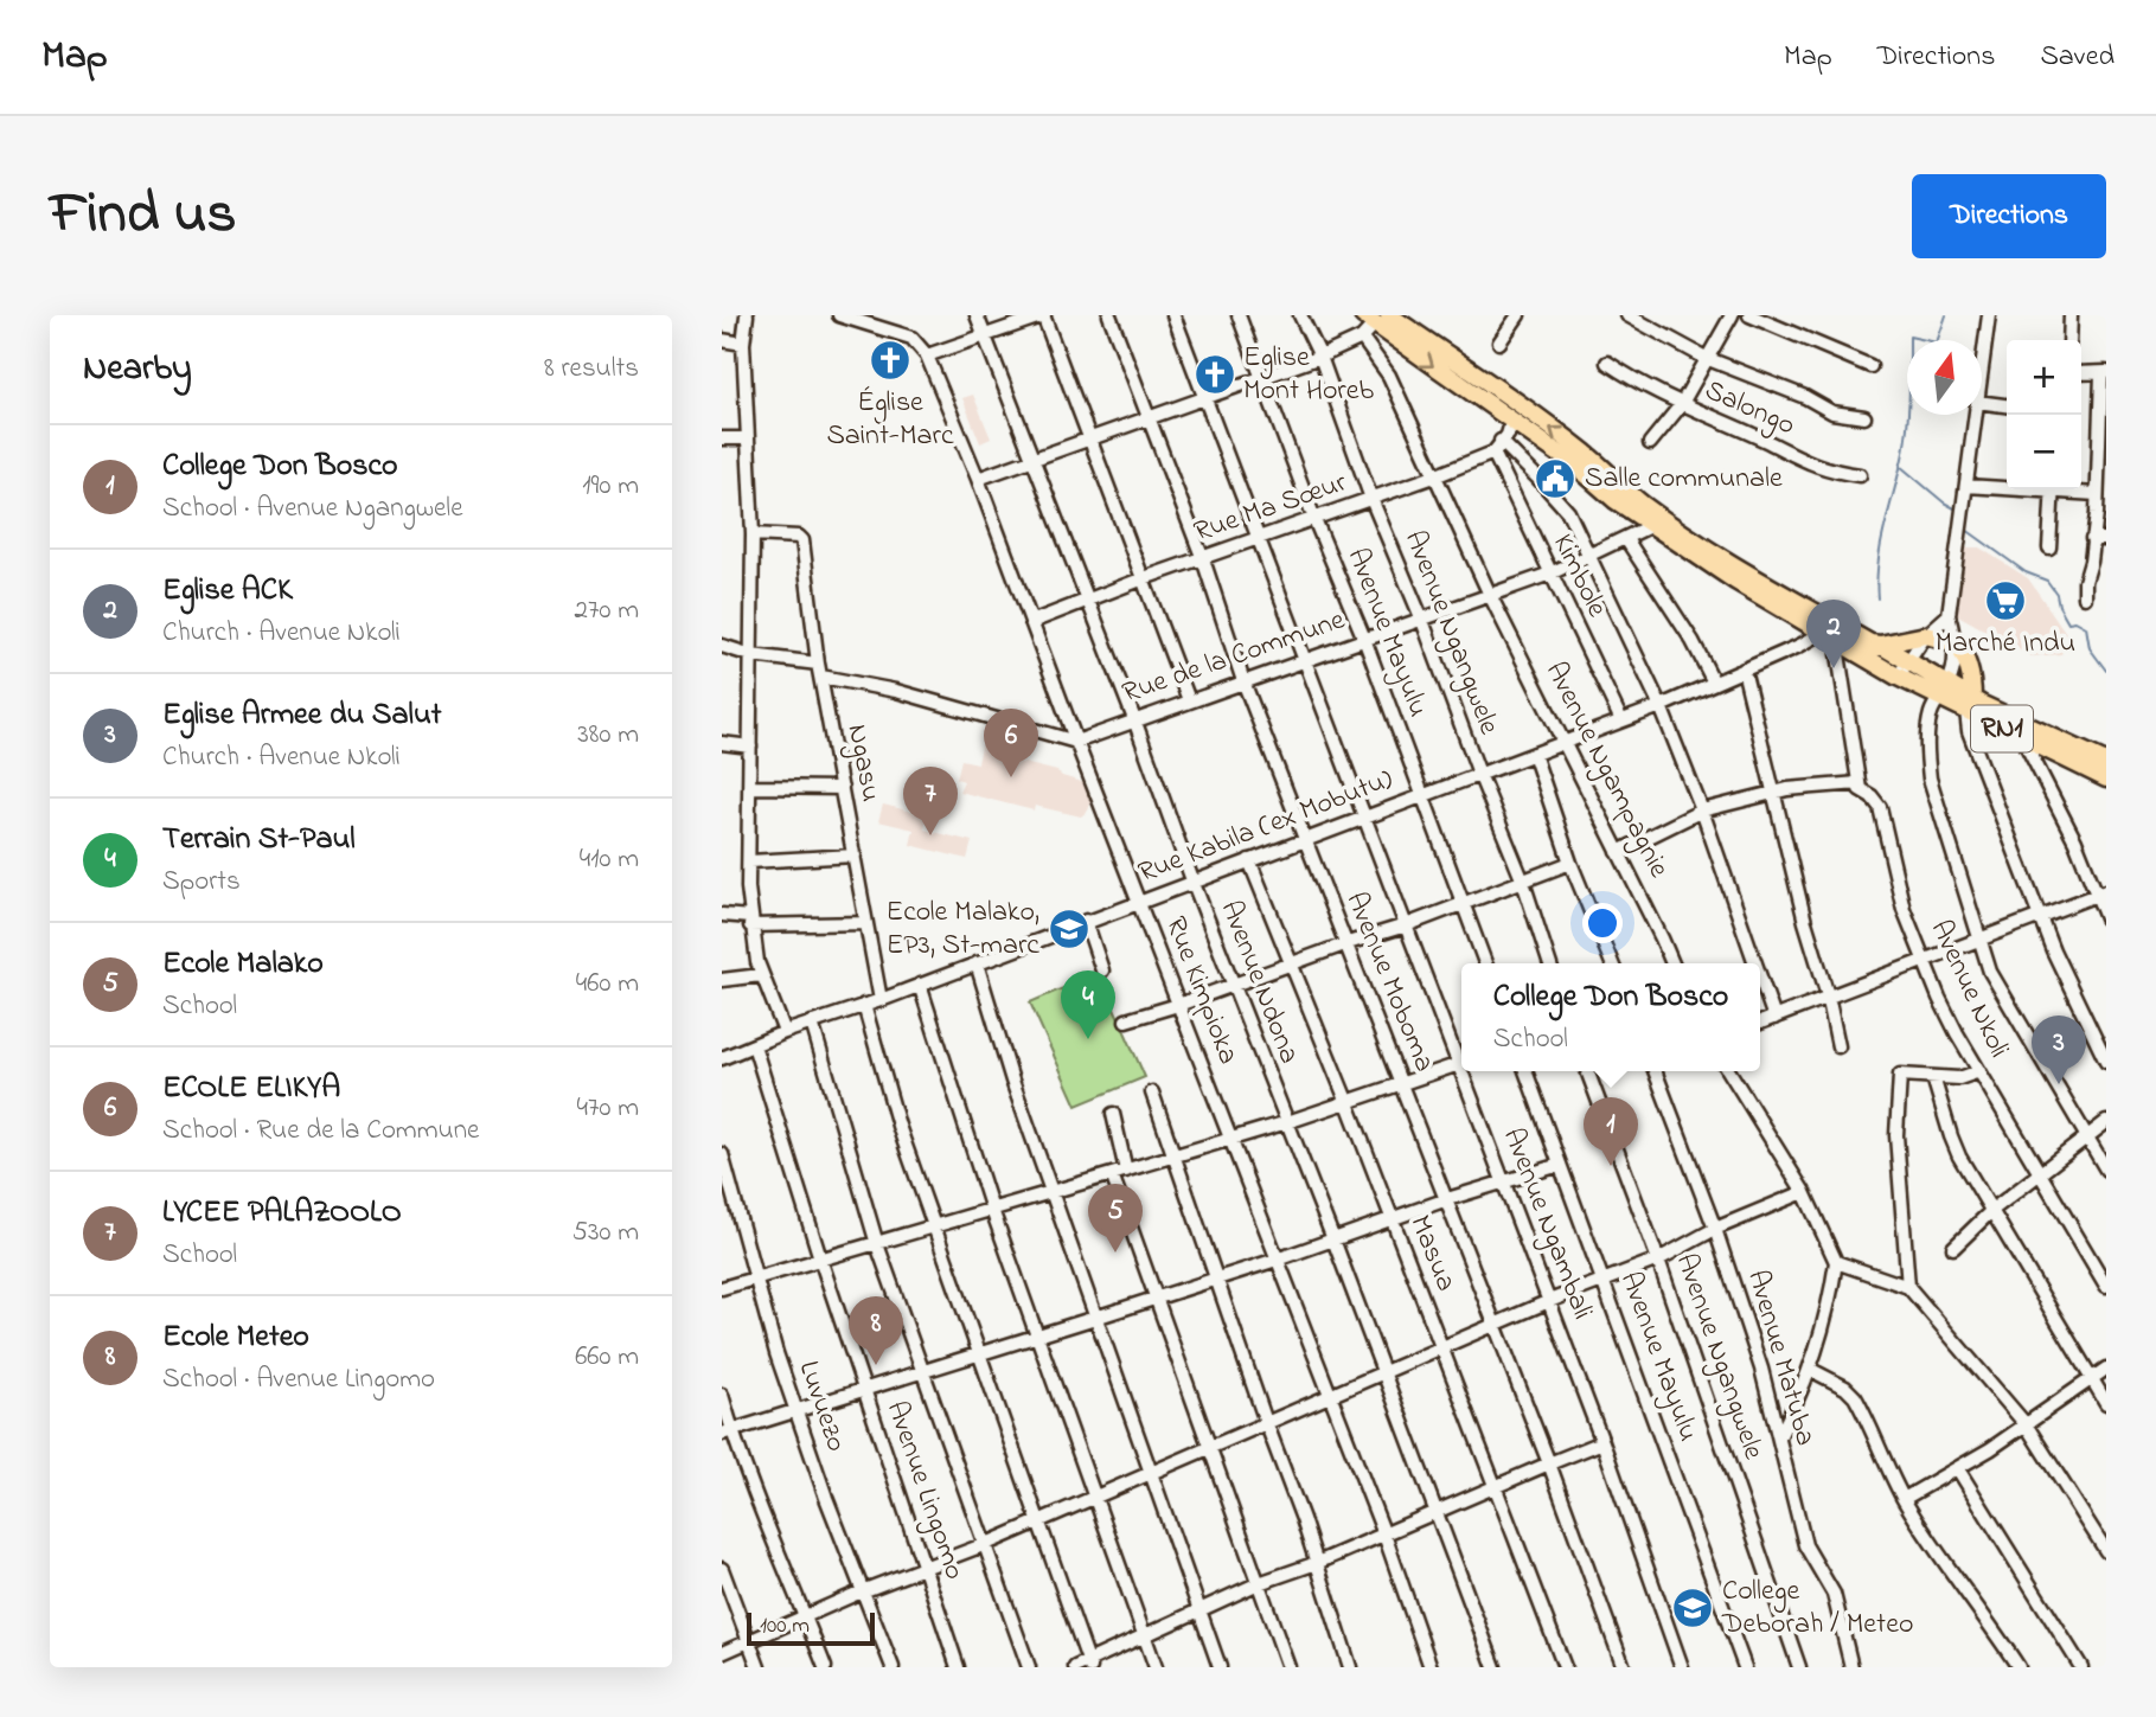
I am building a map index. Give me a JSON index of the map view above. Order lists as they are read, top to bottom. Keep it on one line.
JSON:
{"streets":{"highway":["RN1"],"street":["Salongo","Rue Ma Sœur","Kimbole","Avenue Mayulu","Avenue Ngangwele","Rue de la Commune","Ngasu","Avenue Ngampagnie","Rue Kabila (ex Mobutu)","Avenue Ndona","Avenue Moboma","Avenue Nkoli","Rue Kimpioka","Avenue Ngambali","Masua","Avenue Matuba","Luvuezo","Avenue Lingomo"]},"crossings":[["Rue Ma Sœur","Kimbole"],["Rue Ma Sœur","Avenue Mayulu"],["Rue Ma Sœur","Avenue Ngangwele"],["Rue Ma Sœur","Avenue Ngampagnie"],["Rue Ma Sœur","Avenue Ndona"],["Rue Ma Sœur","Avenue Moboma"],["Rue Ma Sœur","Rue Kimpioka"],["Rue Ma Sœur","Avenue Ngambali"],["Kimbole","Rue de la Commune"],["Kimbole","Rue Kabila (ex Mobutu)"],["Avenue Mayulu","Rue de la Commune"],["Avenue Mayulu","Rue Kabila (ex Mobutu)"],["Avenue Ngangwele","Rue de la Commune"],["Avenue Ngangwele","Rue Kabila (ex Mobutu)"],["Rue de la Commune","RN1"],["Rue de la Commune","Avenue Ngampagnie"],["Rue de la Commune","Avenue Ndona"],["Rue de la Commune","Avenue Moboma"],["Rue de la Commune","Rue Kimpioka"],["Rue de la Commune","Avenue Ngambali"],["RN1","Rue Kabila (ex Mobutu)"],["Ngasu","Rue Kabila (ex Mobutu)"],["Avenue Ngampagnie","Rue Kabila (ex Mobutu)"],["Rue Kabila (ex Mobutu)","Avenue Ndona"],["Rue Kabila (ex Mobutu)","Avenue Moboma"],["Rue Kabila (ex Mobutu)","Rue Kimpioka"],["Rue Kabila (ex Mobutu)","Avenue Ngambali"],["Rue Kabila (ex Mobutu)","Masua"],["Rue Kabila (ex Mobutu)","Avenue Lingomo"]],"places":{"church":["Église Saint-Marc","Eglise Mont Horeb"],"public building":["Salle communale"],"supermarket":["Marché Indu"],"school or university":["Ecole Malako, EP3, St-marc","College Deborah / Meteo"]},"scale_bar":"100 m","north":"top","page":{"header":"Map","nav":["Map","Directions","Saved"],"title":"Find us","buttons":"Directions","heading":["Nearby","8 results"],"map_buttons":["+","−"],"list":[{"mark":"1","name":"College Don Bosco","note":"School · Avenue Ngangwele","value":"190 m"},{"mark":"2","name":"Eglise ACK","note":"Church · Avenue Nkoli","value":"270 m"},{"mark":"3","name":"Eglise Armee du Salut","note":"Church · Avenue Nkoli","value":"380 m"},{"mark":"4","name":"Terrain St-Paul","note":"Sports","value":"410 m"},{"mark":"5","name":"Ecole Malako","note":"School","value":"460 m"},{"mark":"6","name":"ECOLE ELIKYA","note":"School · Rue de la Commune","value":"470 m"},{"mark":"7","name":"LYCEE PALAZOOLO","note":"School","value":"530 m"},{"mark":"8","name":"Ecole Meteo","note":"School · Avenue Lingomo","value":"660 m"}],"pins":["2","6","7","4","3","1","5","8"],"popup":["College Don Bosco","School"],"scale":"100 m"}}
